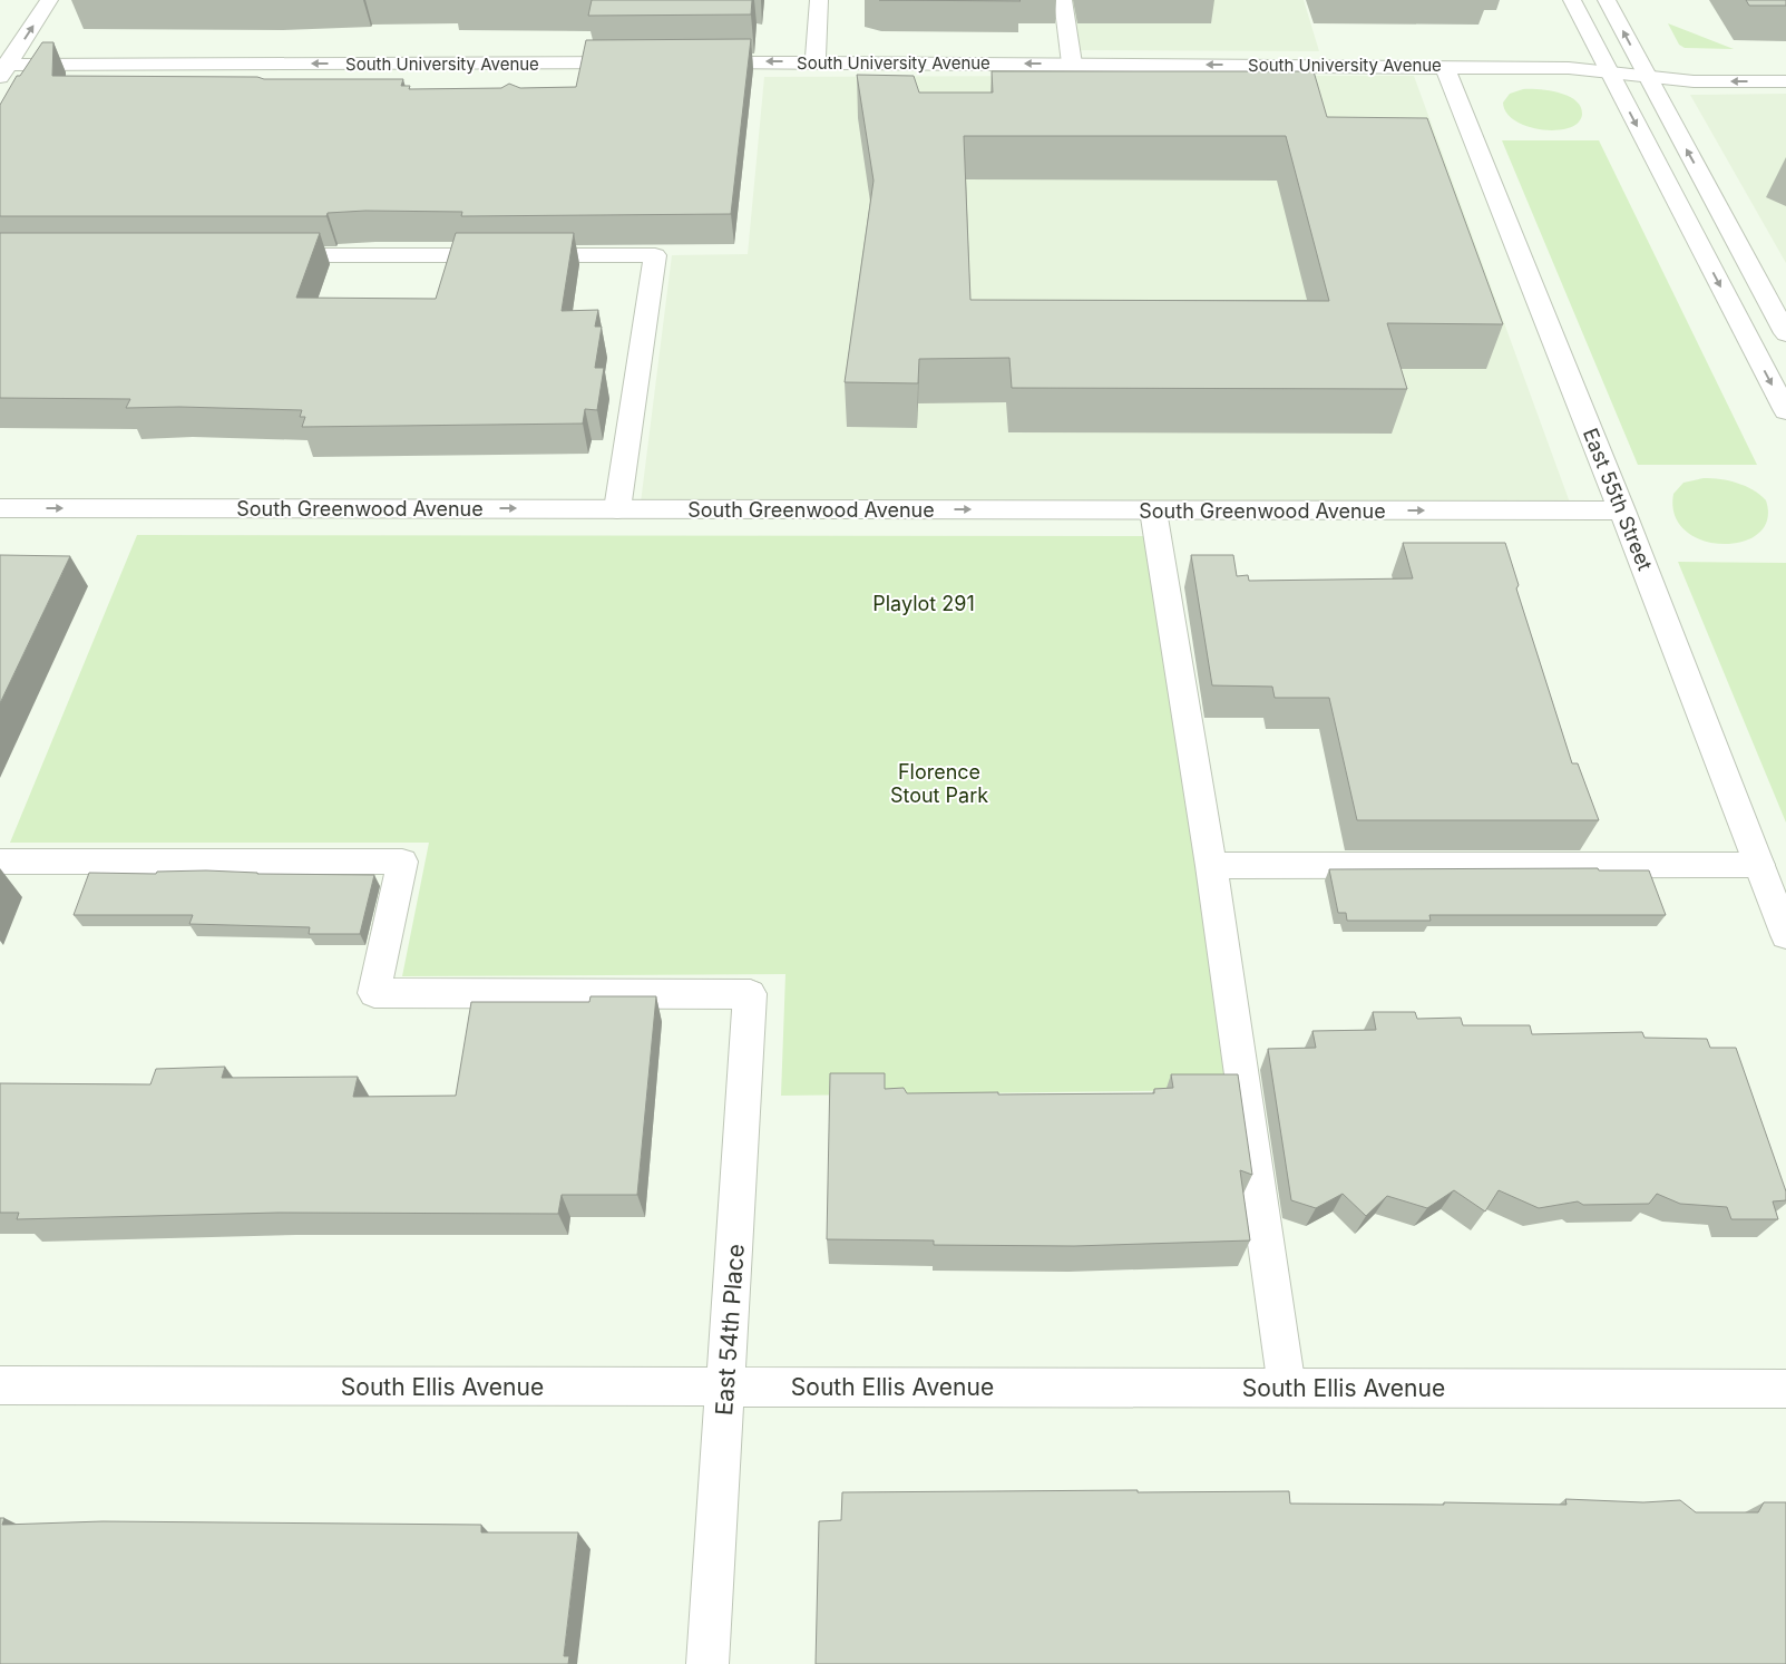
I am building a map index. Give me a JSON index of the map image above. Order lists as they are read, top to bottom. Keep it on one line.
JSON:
{"streets":{"street":["South University Avenue","East 55th Street","South Greenwood Avenue","East 54th Place","South Ellis Avenue"]},"crossings":[["South University Avenue","East 55th Street"],["East 55th Street","South Greenwood Avenue"],["East 54th Place","South Ellis Avenue"]],"one_way":["South University Avenue","South Greenwood Avenue"],"parks":["Playlot 291","Florence Stout Park"]}
